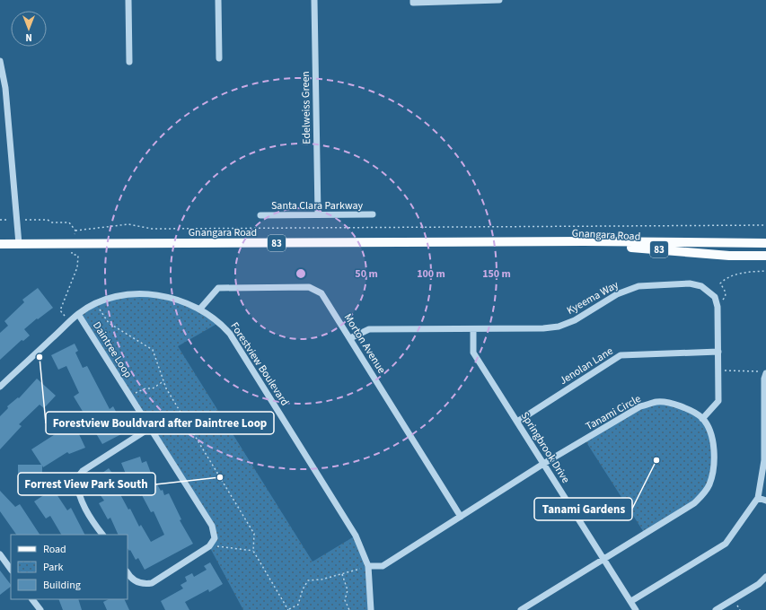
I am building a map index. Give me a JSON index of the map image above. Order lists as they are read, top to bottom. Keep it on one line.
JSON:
{"streets":{"main road":["Gnangara Road","83"],"street":["Edelweiss Green","Santa Clara Parkway","Kyeema Way","Morton Avenue","Daintree Loop","Forestview Boulevard","Jenolan Lane","Tanami Circle","Springbrook Drive"]},"crossings":[["Edelweiss Green","Santa Clara Parkway"],["Kyeema Way","Morton Avenue"],["Kyeema Way","Jenolan Lane"],["Kyeema Way","Tanami Circle"],["Kyeema Way","Springbrook Drive"],["Morton Avenue","Forestview Boulevard"],["Morton Avenue","Tanami Circle"],["Daintree Loop","Forestview Boulevard"],["Forestview Boulevard","Tanami Circle"],["Jenolan Lane","Springbrook Drive"],["Tanami Circle","Springbrook Drive"]],"places":["Forestview Bouldvard after Daintree Loop","Tanami Gardens","Forrest View Park South"],"legend":["Road","Park","Building"],"north":"bottom","rings":["50 m","100 m","150 m"]}
